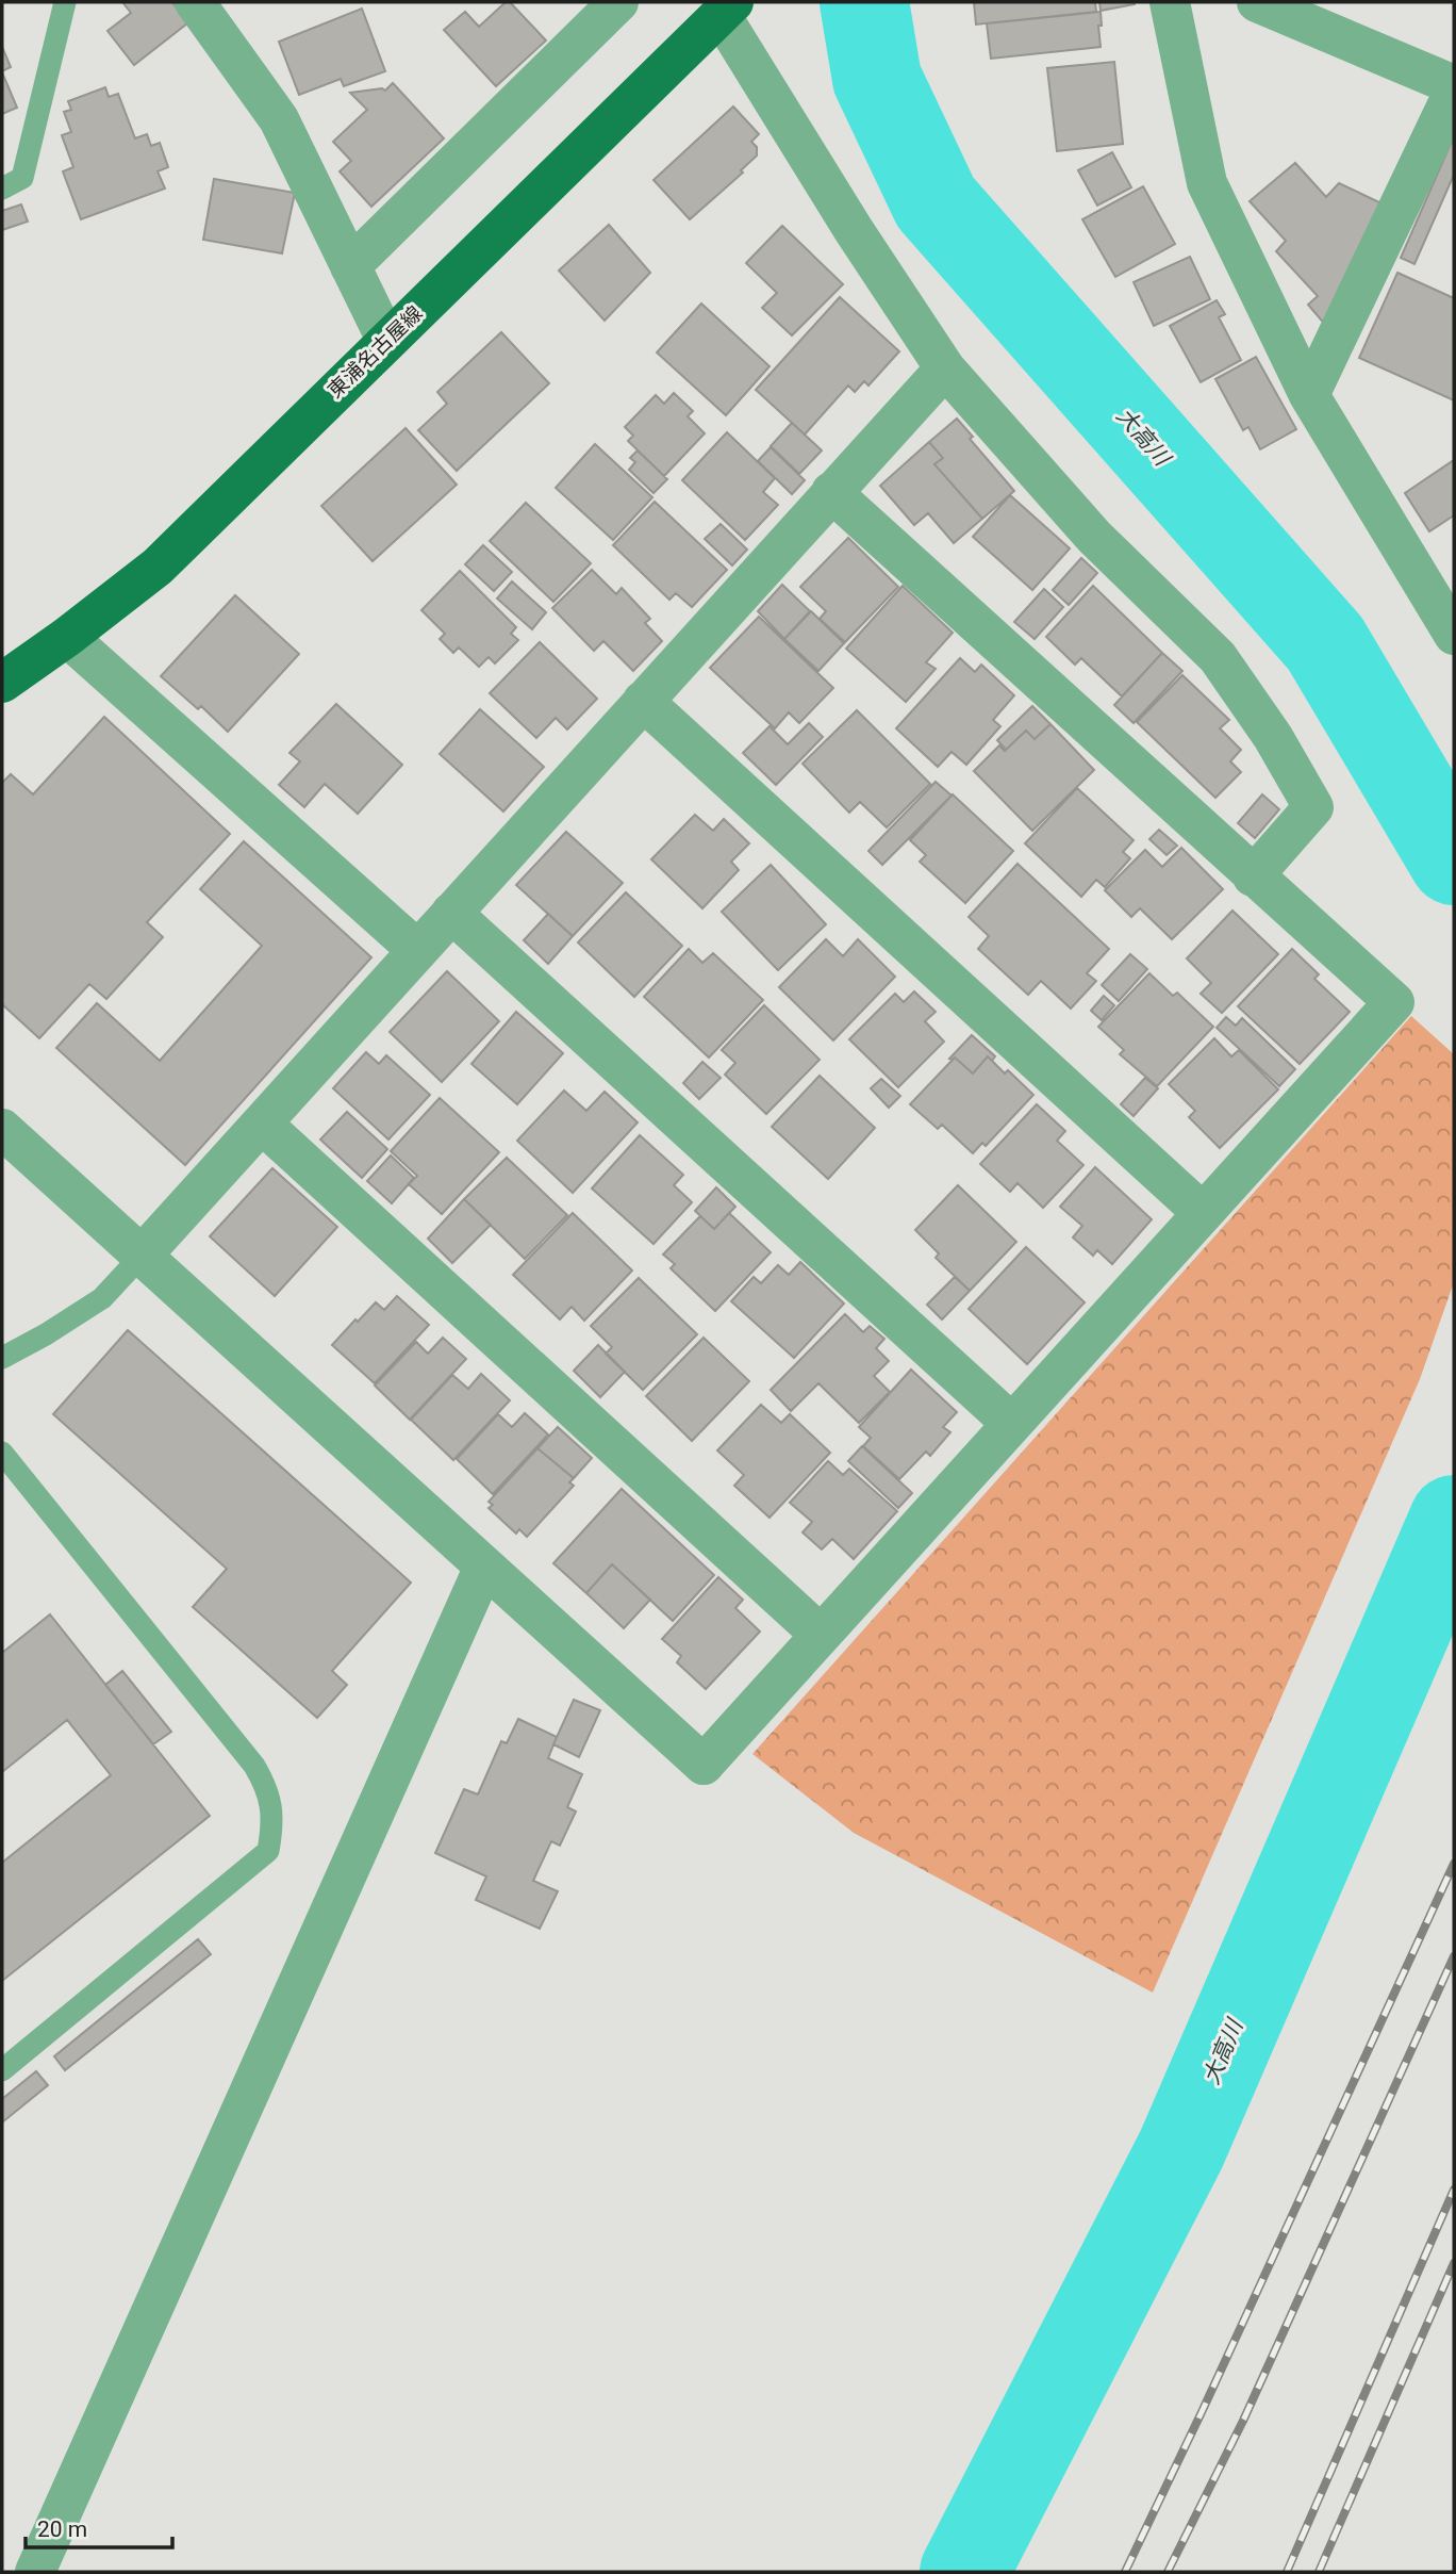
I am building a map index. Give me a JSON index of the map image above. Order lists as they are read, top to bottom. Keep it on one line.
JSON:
{"streets":{"main road":["東浦名古屋線"]},"water":["大高川"],"scale_bar":"20 m"}
